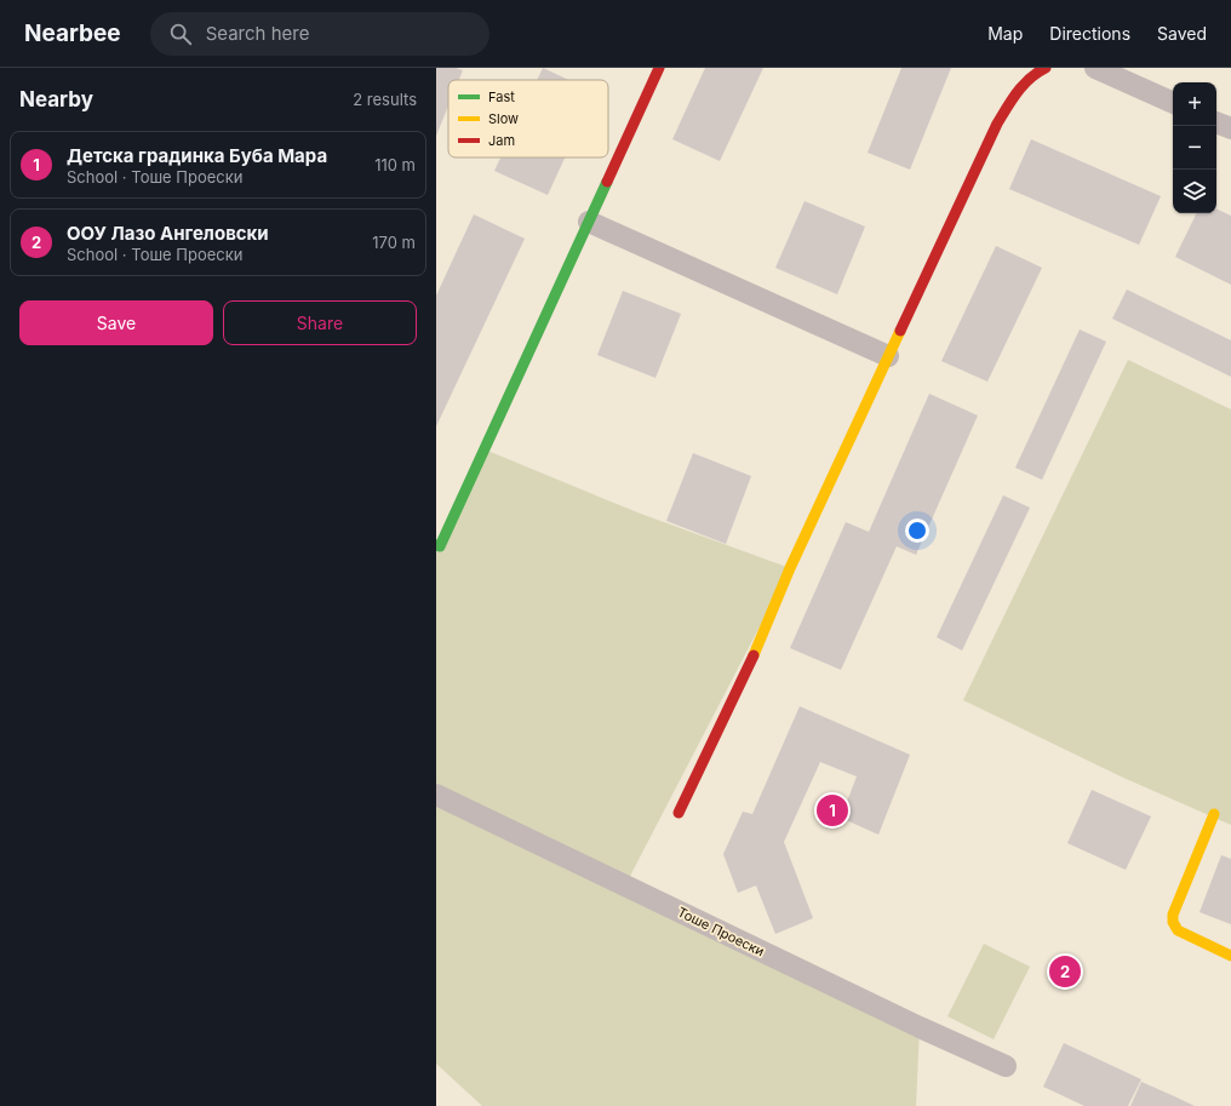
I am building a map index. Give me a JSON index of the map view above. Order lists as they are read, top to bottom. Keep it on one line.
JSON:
{"streets":{"street":["Тоше Проески"]},"legend":["Fast","Slow","Jam"],"page":{"header":"Nearbee","search":"Search here","nav":["Map","Directions","Saved"],"heading":["Nearby","2 results"],"map_buttons":["+","−"],"list":[{"mark":"1","name":"Детска градинка Буба Мара","note":"School · Тоше Проески","value":"110 m"},{"mark":"2","name":"ООУ Лазо Ангеловски","note":"School · Тоше Проески","value":"170 m"}],"buttons":["Save","Share"],"pins":["1","2"]}}
